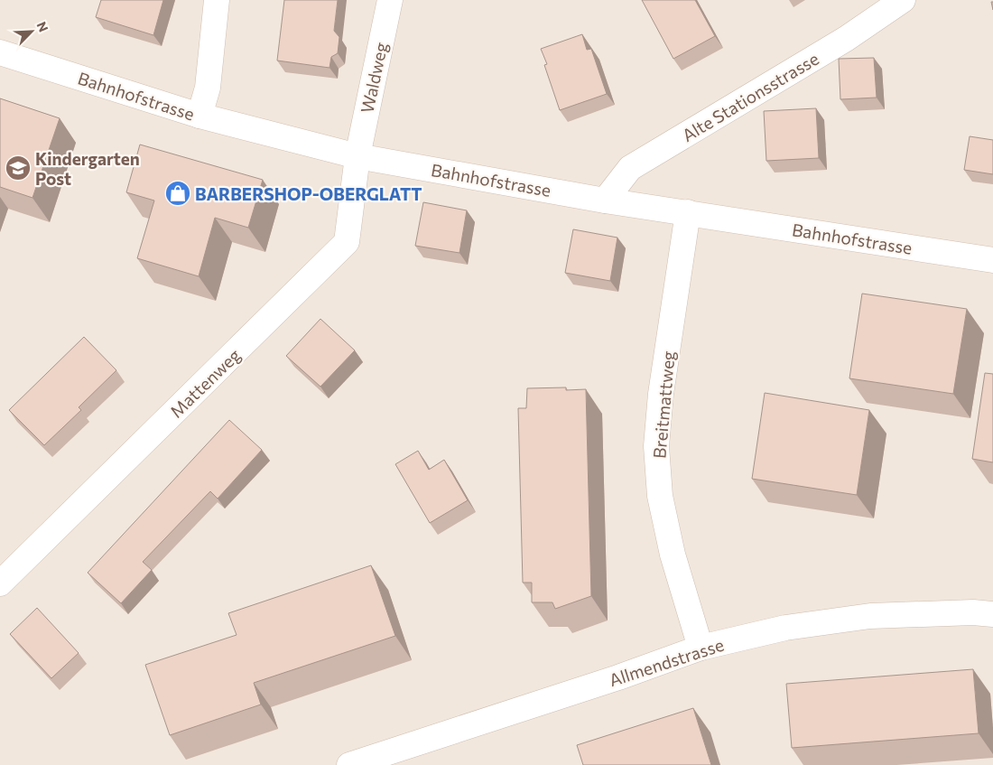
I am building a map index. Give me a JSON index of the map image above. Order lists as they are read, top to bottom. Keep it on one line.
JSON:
{"streets":{"street":["Waldweg","Bahnhofstrasse","Alte Stationsstrasse","Mattenweg","Breitmattweg","Allmendstrasse"]},"crossings":[["Waldweg","Bahnhofstrasse"],["Waldweg","Mattenweg"],["Bahnhofstrasse","Alte Stationsstrasse"],["Bahnhofstrasse","Mattenweg"],["Bahnhofstrasse","Breitmattweg"],["Breitmattweg","Allmendstrasse"]],"places":{"school or university":["Kindergarten Post"],"shop":["BARBERSHOP-OBERGLATT"]},"north":"top right"}
